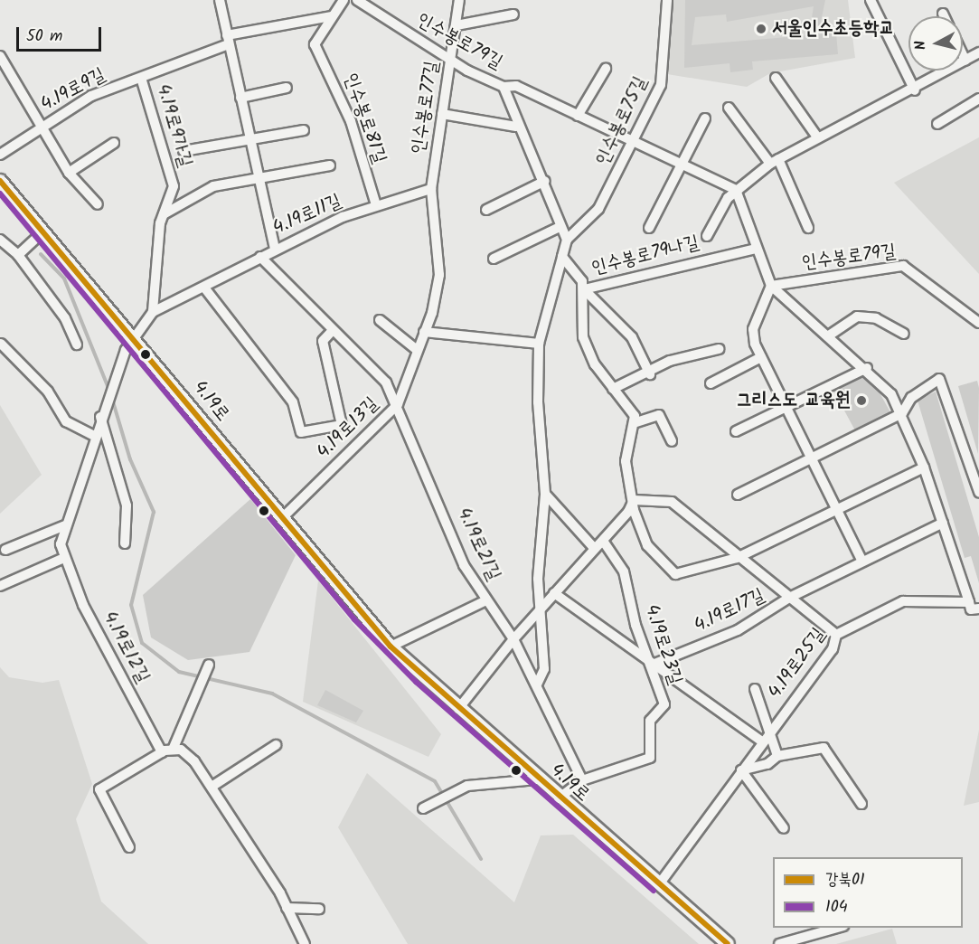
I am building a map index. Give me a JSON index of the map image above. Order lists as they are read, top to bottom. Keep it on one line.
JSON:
{"streets":{"street":["인수봉로79길","4.19로9길","인수봉로77길","인수봉로81길","인수봉로75길","4.19로9가길","4.19로11길","인수봉로79나길","4.19로","4.19로13길","4.19로21길","4.19로17길","4.19로23길","4.19로12길","4.19로25길"]},"crossings":[["인수봉로79길","인수봉로77길"],["인수봉로79길","인수봉로75길"],["4.19로9길","4.19로9가길"],["인수봉로77길","4.19로11길"],["인수봉로77길","4.19로13길"],["인수봉로81길","4.19로11길"],["4.19로9가길","4.19로11길"],["4.19로11길","4.19로"],["4.19로11길","4.19로13길"],["4.19로11길","4.19로21길"],["4.19로11길","4.19로12길"],["4.19로","4.19로13길"],["4.19로","4.19로23길"],["4.19로","4.19로12길"],["4.19로","4.19로25길"],["4.19로13길","4.19로21길"],["4.19로21길","4.19로23길"],["4.19로17길","4.19로23길"],["4.19로17길","4.19로25길"]],"places":["서울인수초등학교","그리스도 교육원"],"lines":["transit line 강북01","transit line 104"],"legend":["강북01","104"],"scale_bar":"50 m","north":"left"}
